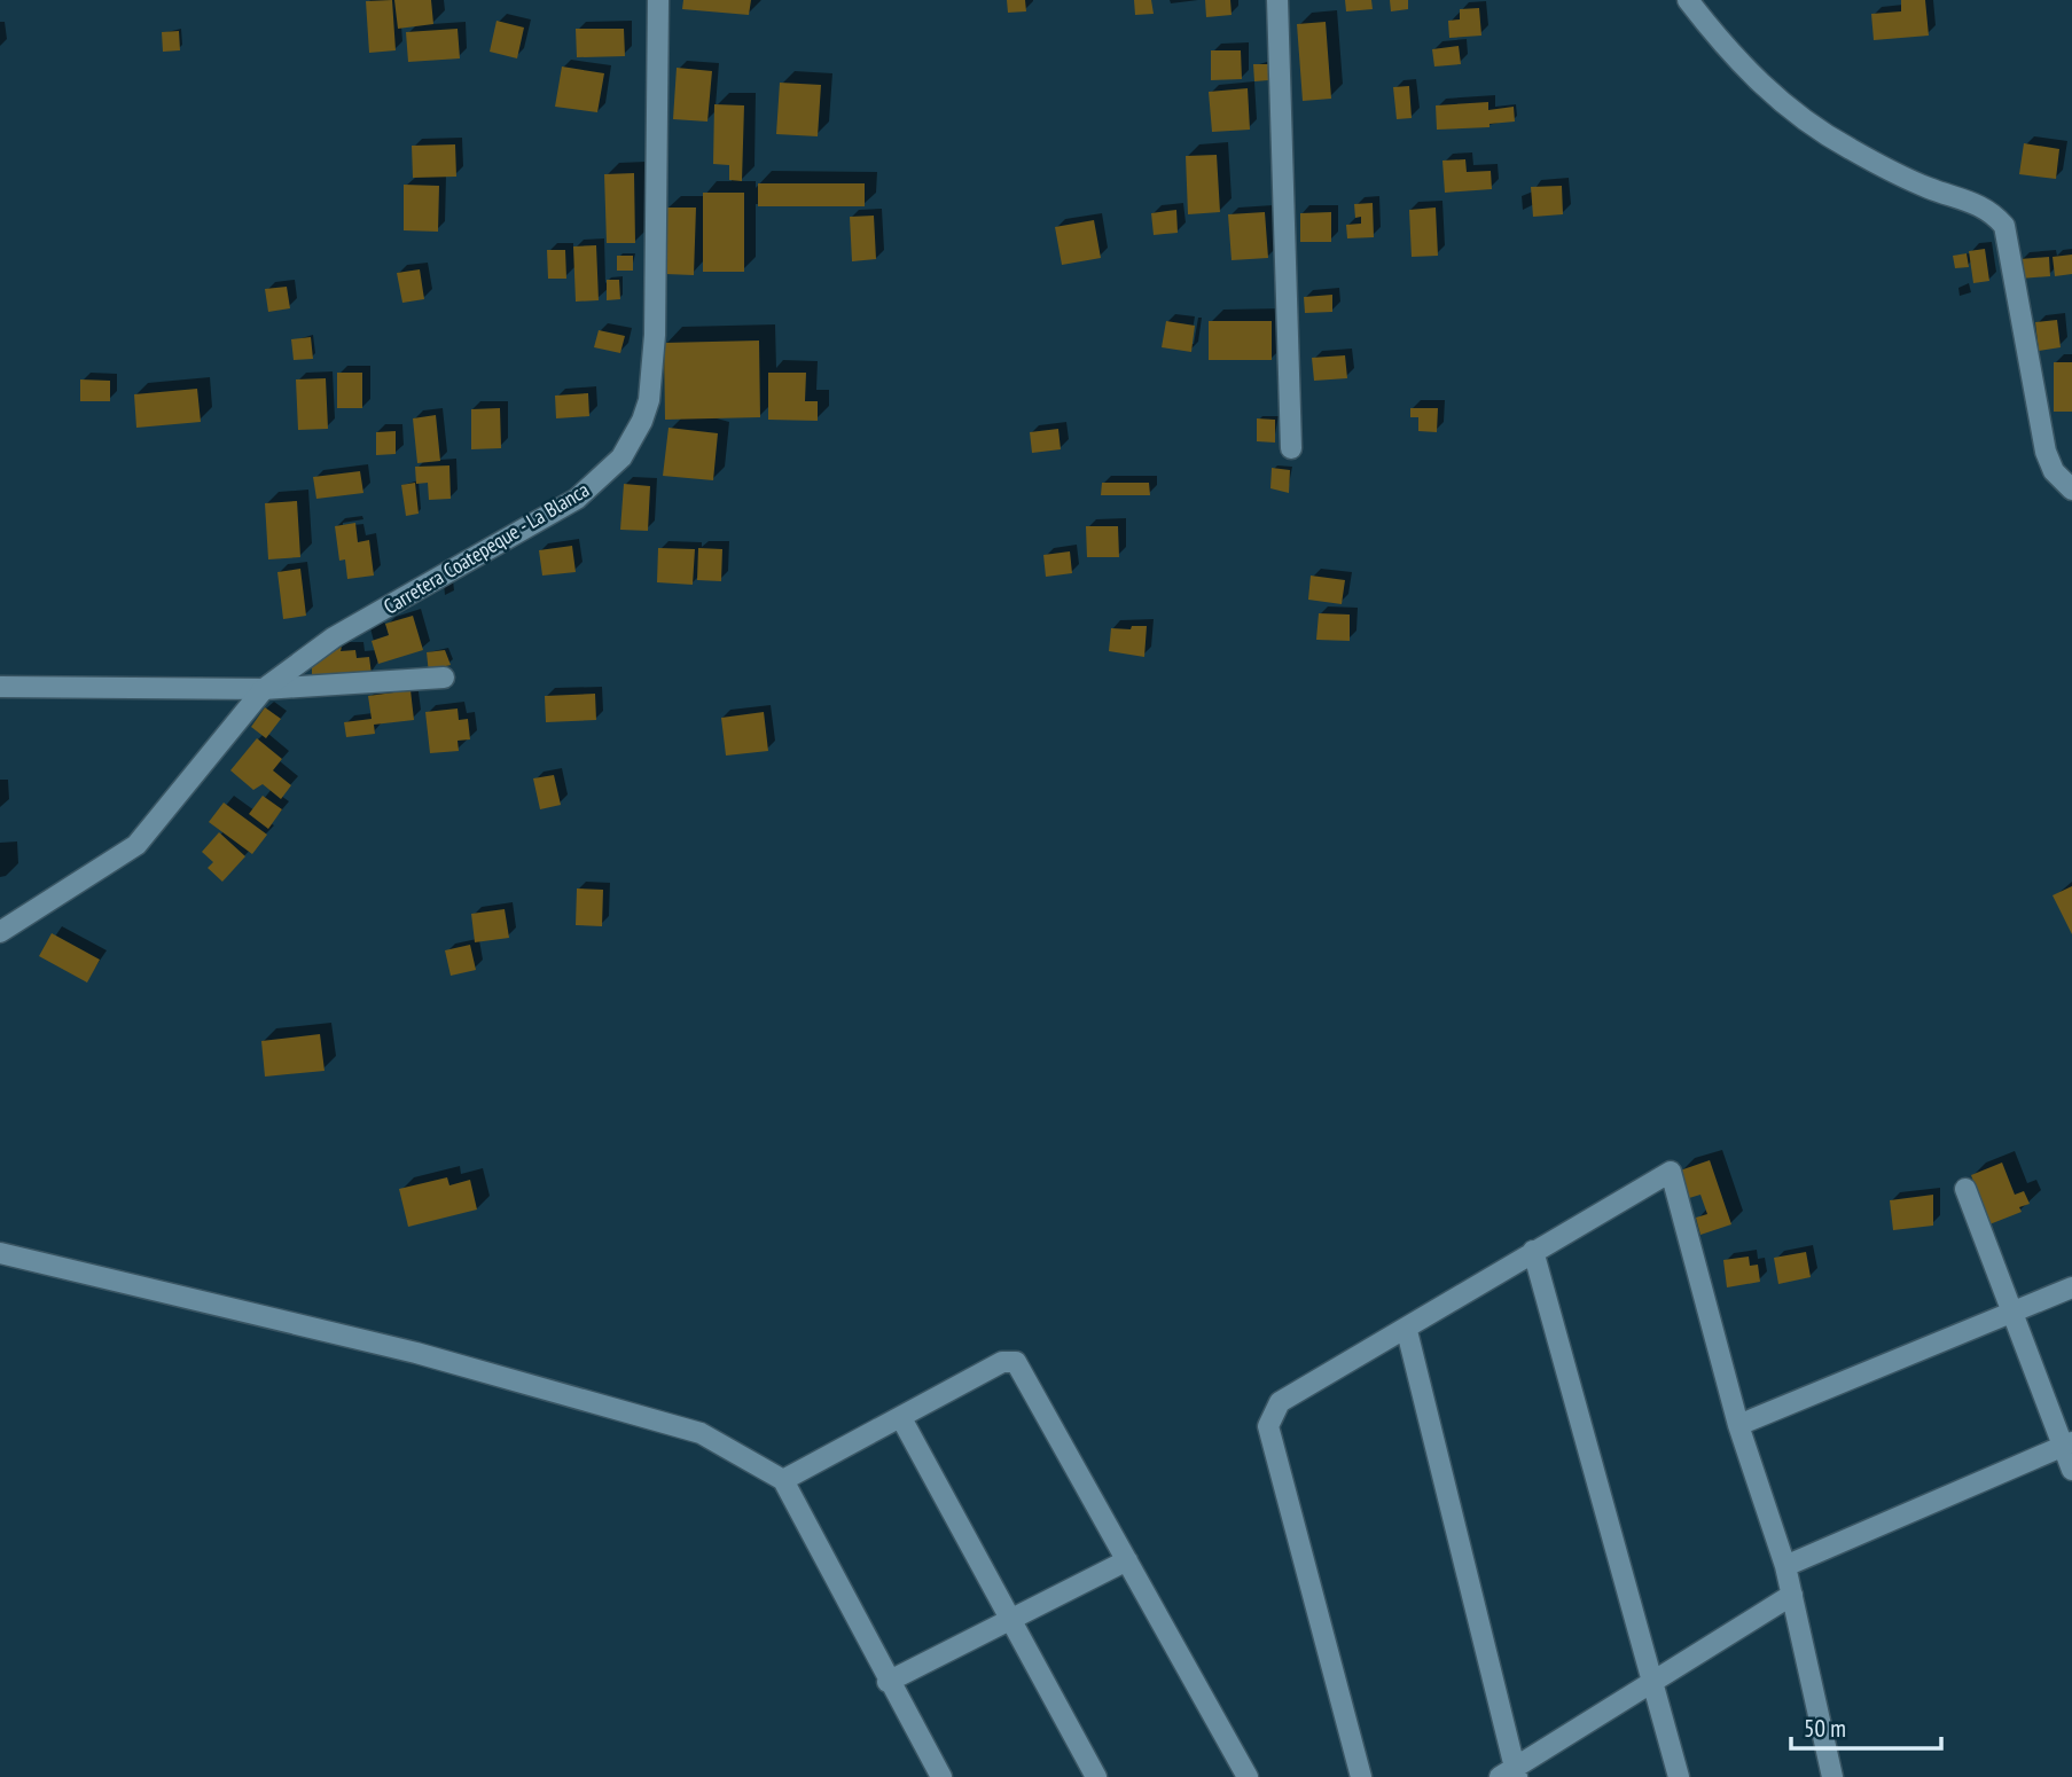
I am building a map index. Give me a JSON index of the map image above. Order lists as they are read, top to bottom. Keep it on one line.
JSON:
{"streets":{"street":["Carretera Coatepeque - La Blanca"]},"scale_bar":"50 m"}
